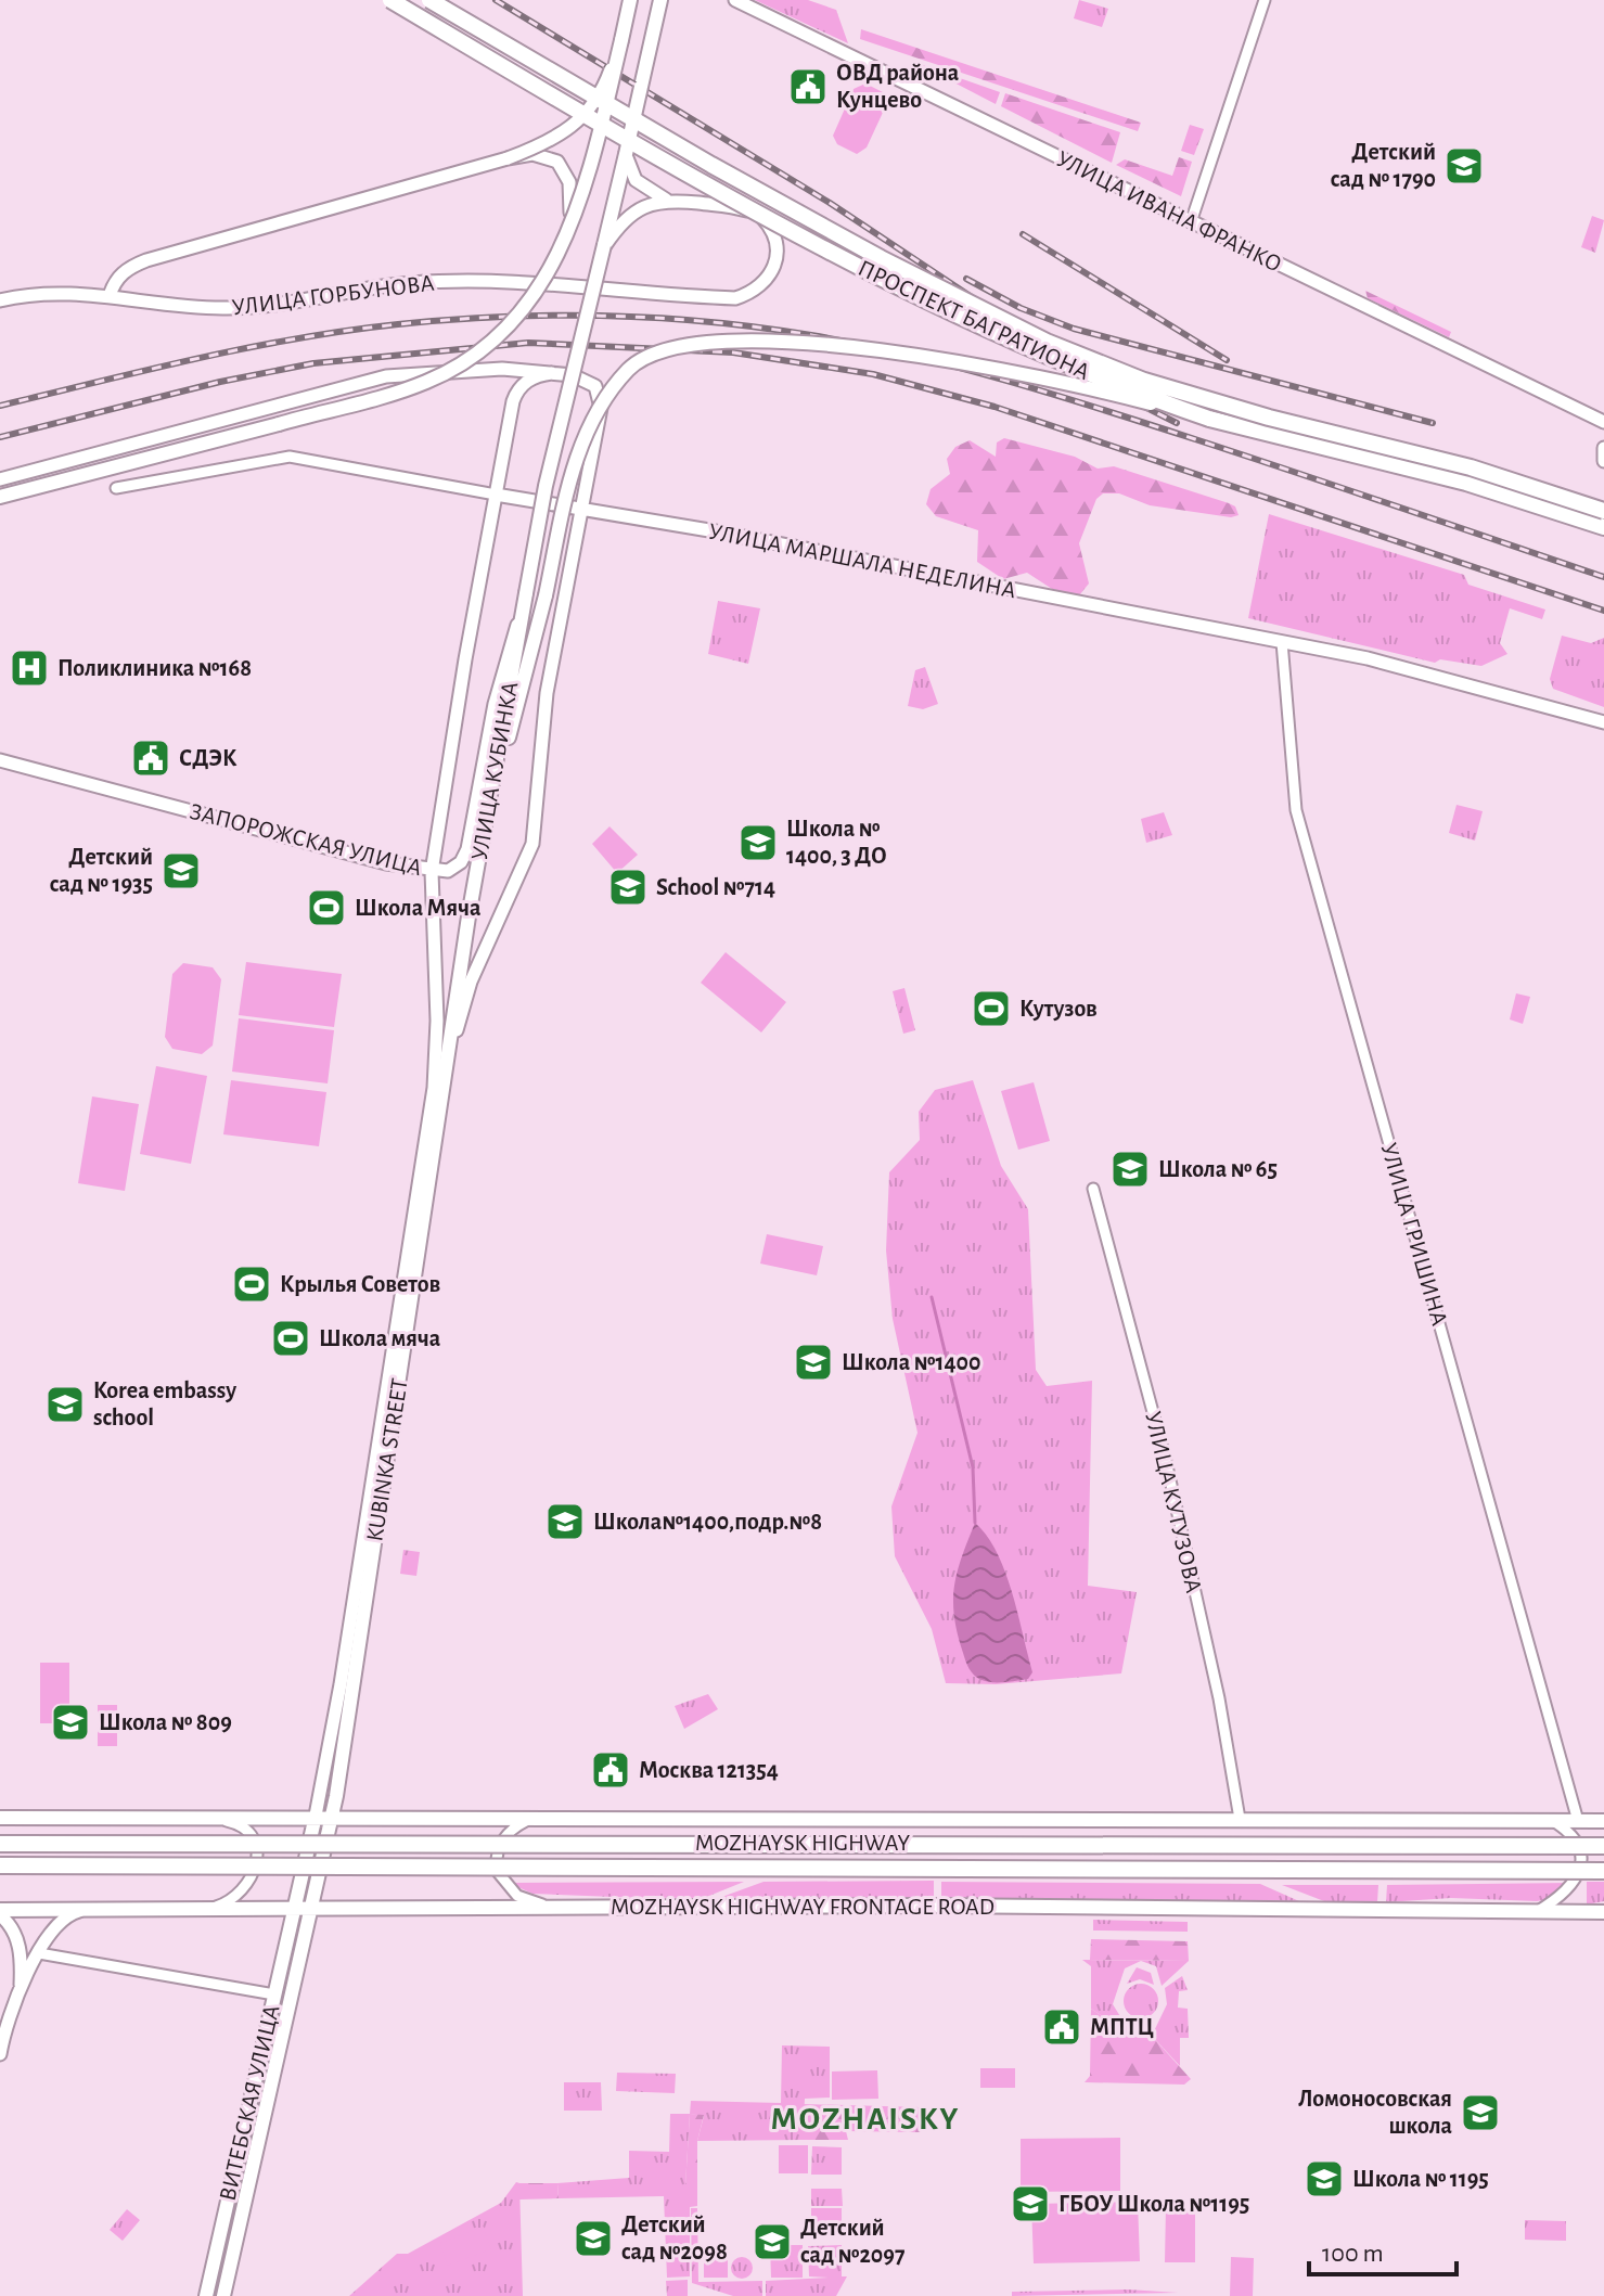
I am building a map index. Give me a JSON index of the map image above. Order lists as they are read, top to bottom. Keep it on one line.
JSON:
{"streets":{"main road":["ПРОСПЕКТ БАГРАТИОНА","УЛИЦА КУБИНКА","KUBINKA STREET","MOZHAYSK HIGHWAY","MOZHAYSK HIGHWAY FRONTAGE ROAD","ВИТЕБСКАЯ УЛИЦА"],"street":["УЛИЦА ИВАНА ФРАНКО","УЛИЦА ГОРБУНОВА","УЛИЦА МАРШАЛА НЕДЕЛИНА","ЗАПОРОЖСКАЯ УЛИЦА","УЛИЦА ГРИШИНА","УЛИЦА КУТУЗОВА"]},"crossings":[["УЛИЦА МАРШАЛА НЕДЕЛИНА","УЛИЦА ГРИШИНА"],["УЛИЦА КУБИНКА","ЗАПОРОЖСКАЯ УЛИЦА"],["УЛИЦА КУБИНКА","KUBINKA STREET"],["KUBINKA STREET","MOZHAYSK HIGHWAY FRONTAGE ROAD"],["MOZHAYSK HIGHWAY FRONTAGE ROAD","ВИТЕБСКАЯ УЛИЦА"]],"districts":["MOZHAISKY"],"places":{"public building":["ОВД района Кунцево","СДЭК","Москва 121354","МПТЦ"],"school or university":["Детский сад № 1790","Школа № 1400, 3 ДО","Детский сад № 1935","School №714","Школа № 65","Школа №1400","Korea embassy school","Школа№1400,подр.№8","Школа № 809","Ломоносовская школа","Школа № 1195","ГБОУ Школа №1195","Детский сад №2098","Детский сад №2097"],"hospital":["Поликлиника №168"],"sports":["Школа Мяча","Кутузов","Крылья Советов","Школа мяча"]},"scale_bar":"100 m"}
